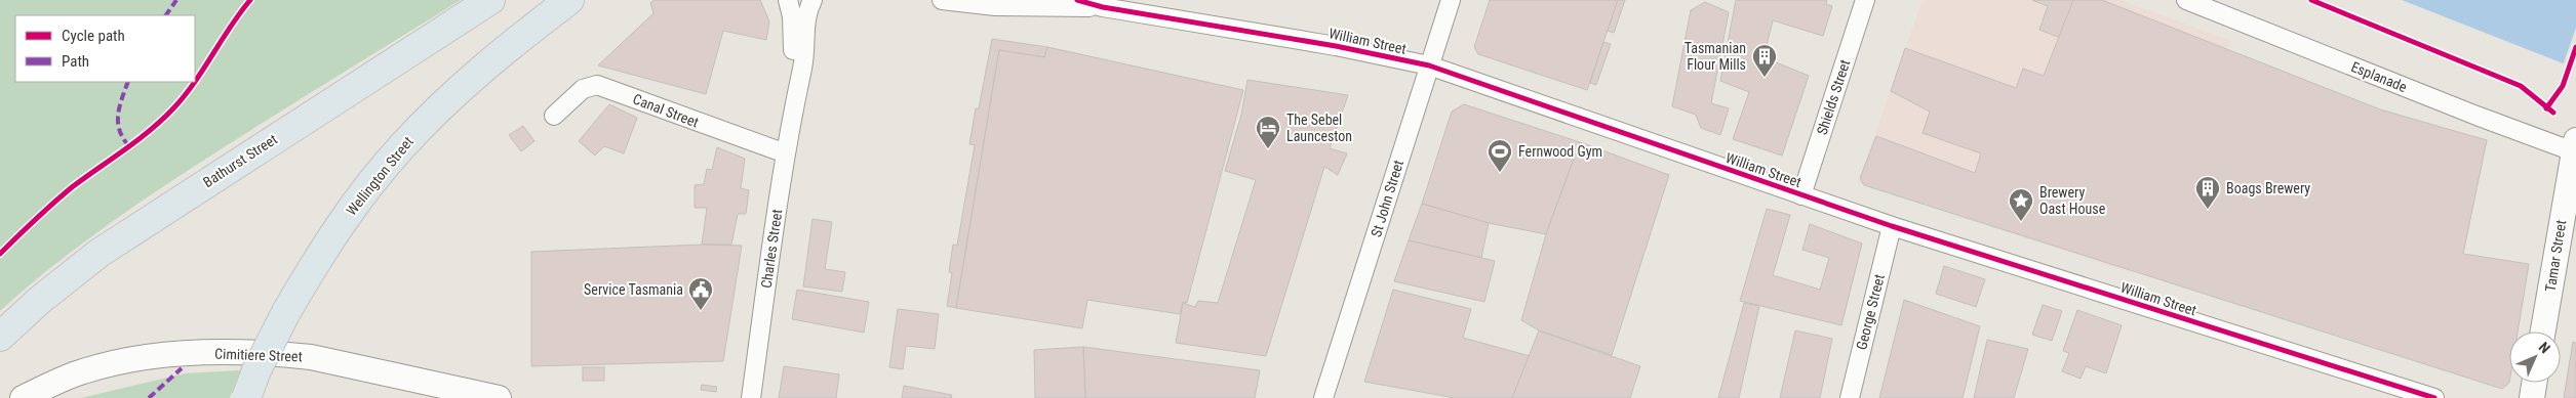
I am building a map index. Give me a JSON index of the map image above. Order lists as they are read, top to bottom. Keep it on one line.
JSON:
{"streets":{"highway":["Bathurst Street","Wellington Street"],"main road":["Tamar Street","Cimitiere Street"],"street":["William Street","Esplanade","Shields Street","Canal Street","St John Street","Charles Street","George Street"]},"crossings":[["William Street","Shields Street"],["William Street","St John Street"],["William Street","George Street"],["Esplanade","Tamar Street"],["Canal Street","Charles Street"]],"places":{"building":["Tasmanian Flour Mills","Boags Brewery"],"hotel":["The Sebel Launceston"],"sports":["Fernwood Gym"],"place":["Brewery Oast House"],"public building":["Service Tasmania"]},"legend":["Cycle path","Path"],"north":"top right"}
